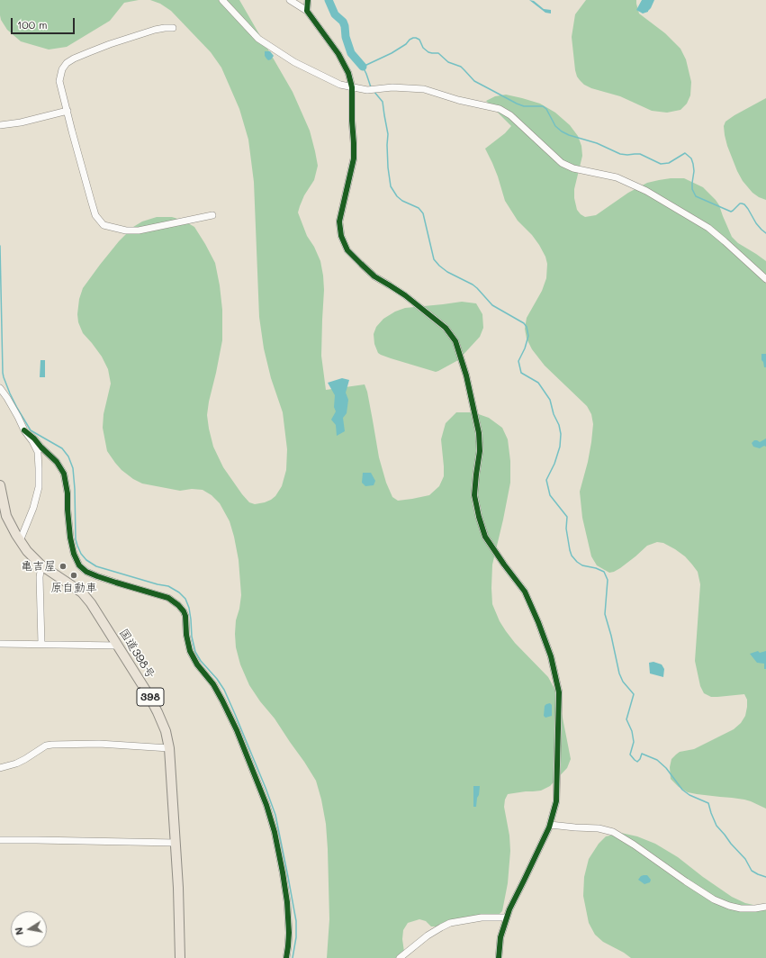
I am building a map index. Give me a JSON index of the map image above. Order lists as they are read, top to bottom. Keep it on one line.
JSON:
{"streets":{"highway":["国道398号","398"]},"places":["亀吉屋","原自動車"],"scale_bar":"100 m","north":"left"}
